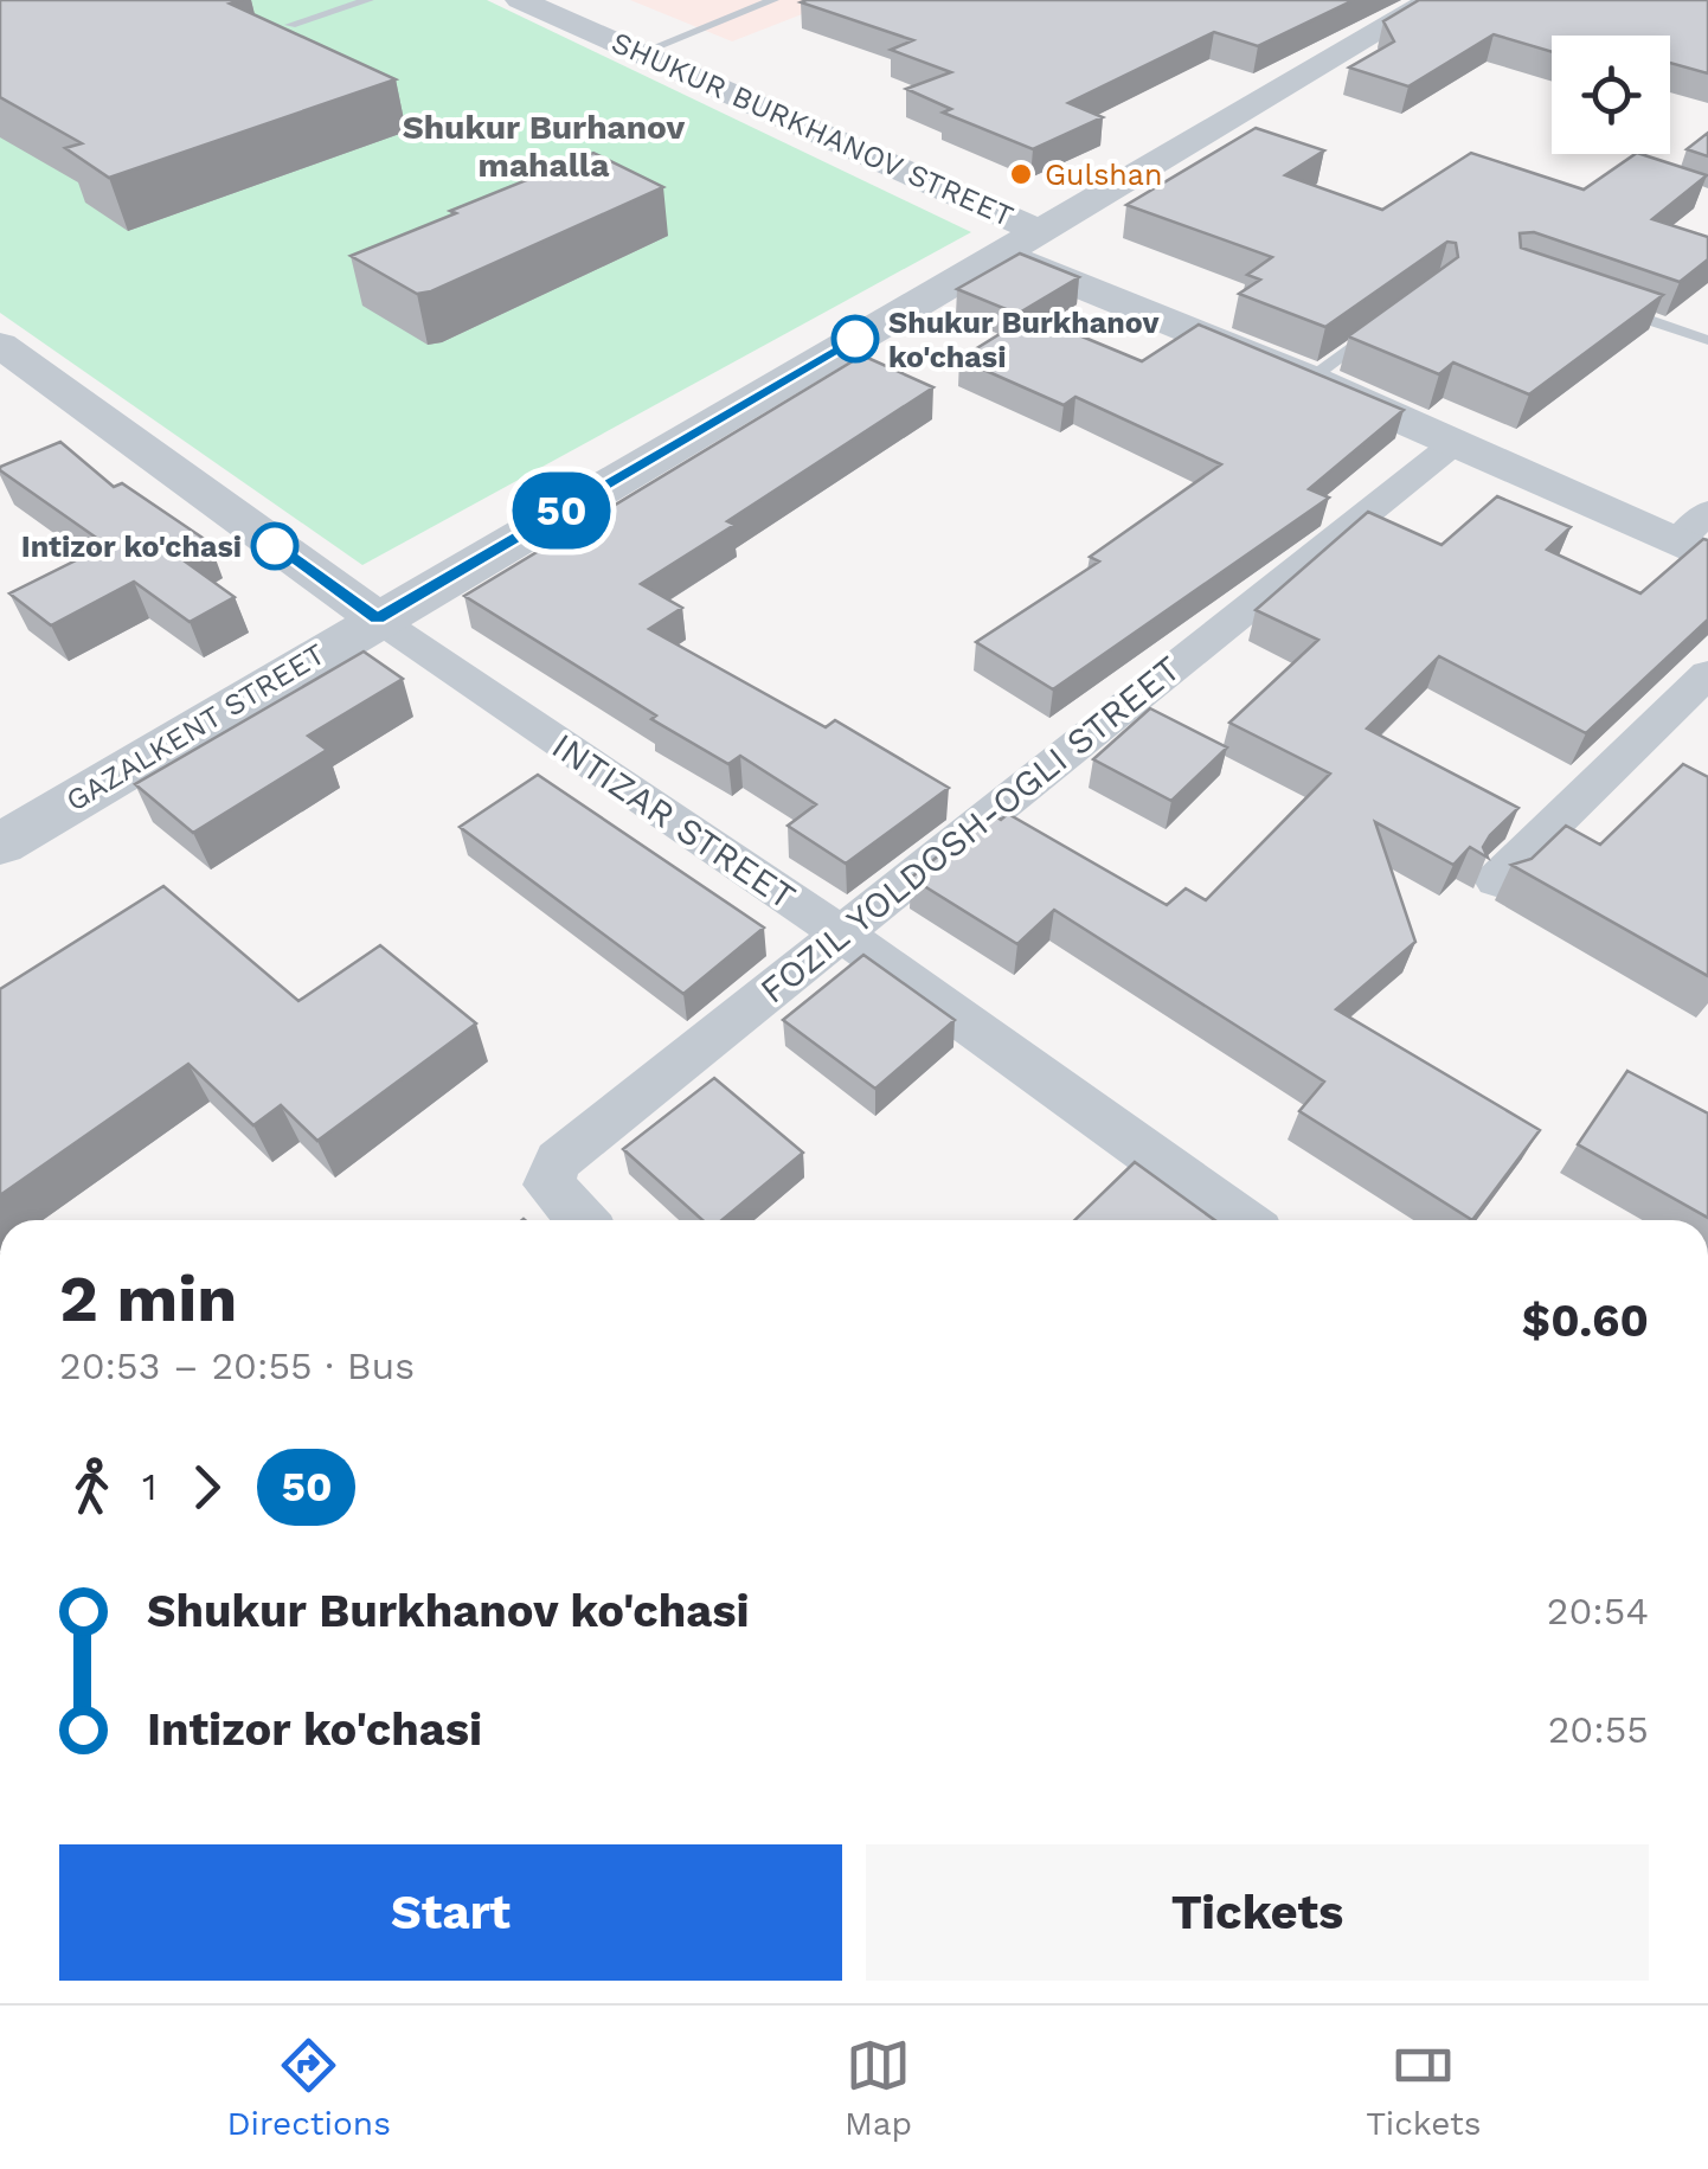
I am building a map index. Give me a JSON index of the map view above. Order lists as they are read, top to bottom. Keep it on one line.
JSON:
{"streets":{"street":["SHUKUR BURKHANOV STREET","GAZALKENT STREET","INTIZAR STREET","FOZIL YOLDOSH-OGLI STREET"]},"crossings":[["SHUKUR BURKHANOV STREET","GAZALKENT STREET"],["SHUKUR BURKHANOV STREET","FOZIL YOLDOSH-OGLI STREET"],["GAZALKENT STREET","INTIZAR STREET"],["INTIZAR STREET","FOZIL YOLDOSH-OGLI STREET"]],"districts":["Shukur Burhanov mahalla"],"places":["Gulshan","Shukur Burkhanov ko'chasi","Intizor ko'chasi"],"lines":["bus line 50"],"page":{"on_map":"50","heading":["2 min","20:53 – 20:55 · Bus","$0.60"],"legs":["1","50"],"list":[{"name":"Shukur Burkhanov ko'chasi","value":"20:54"},{"name":"Intizor ko'chasi","value":"20:55"}],"buttons":["Start","Tickets"],"tabs":["Directions","Map","Tickets"]}}
